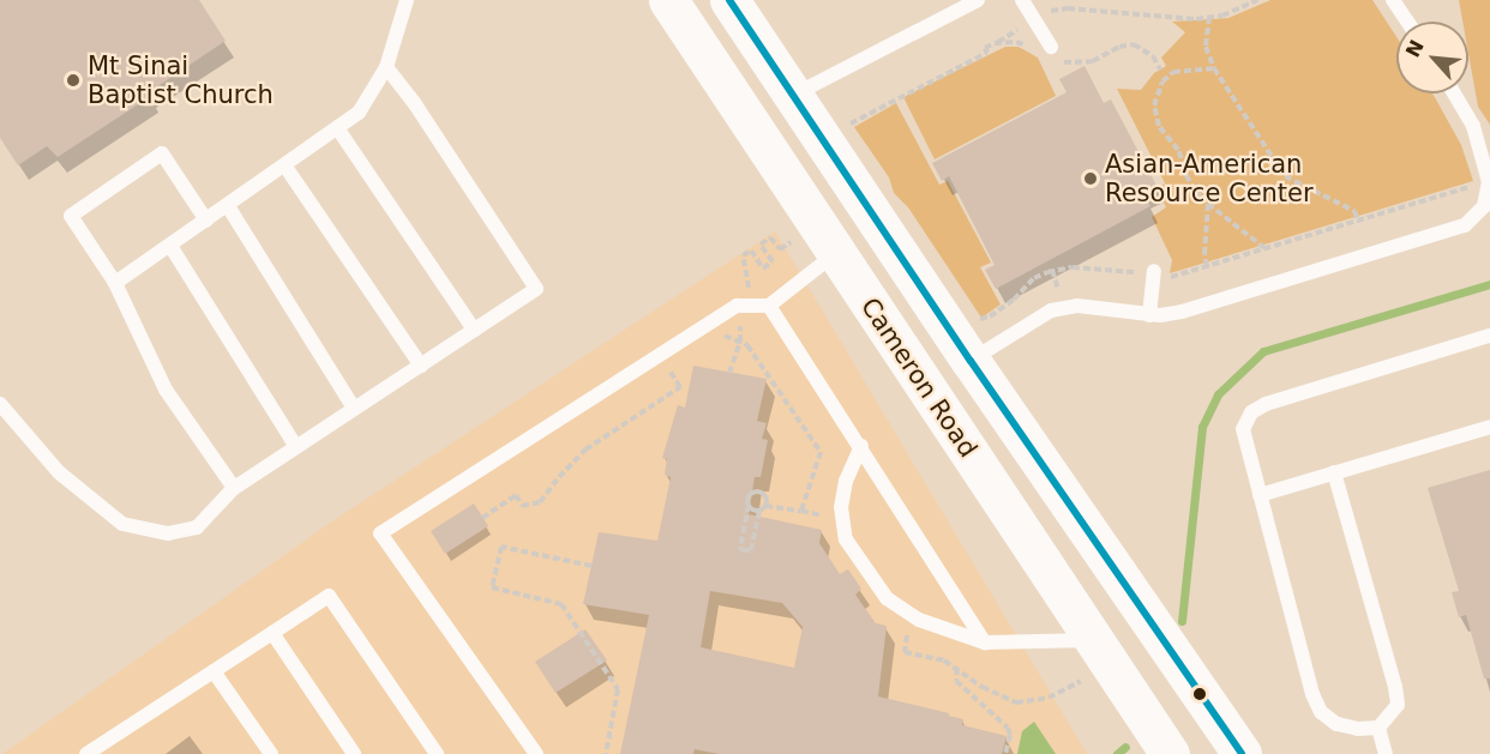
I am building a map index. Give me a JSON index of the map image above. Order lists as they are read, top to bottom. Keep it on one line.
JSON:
{"streets":{"main road":["Cameron Road"]},"places":["Mt Sinai Baptist Church","Asian-American Resource Center"],"north":"top left"}
